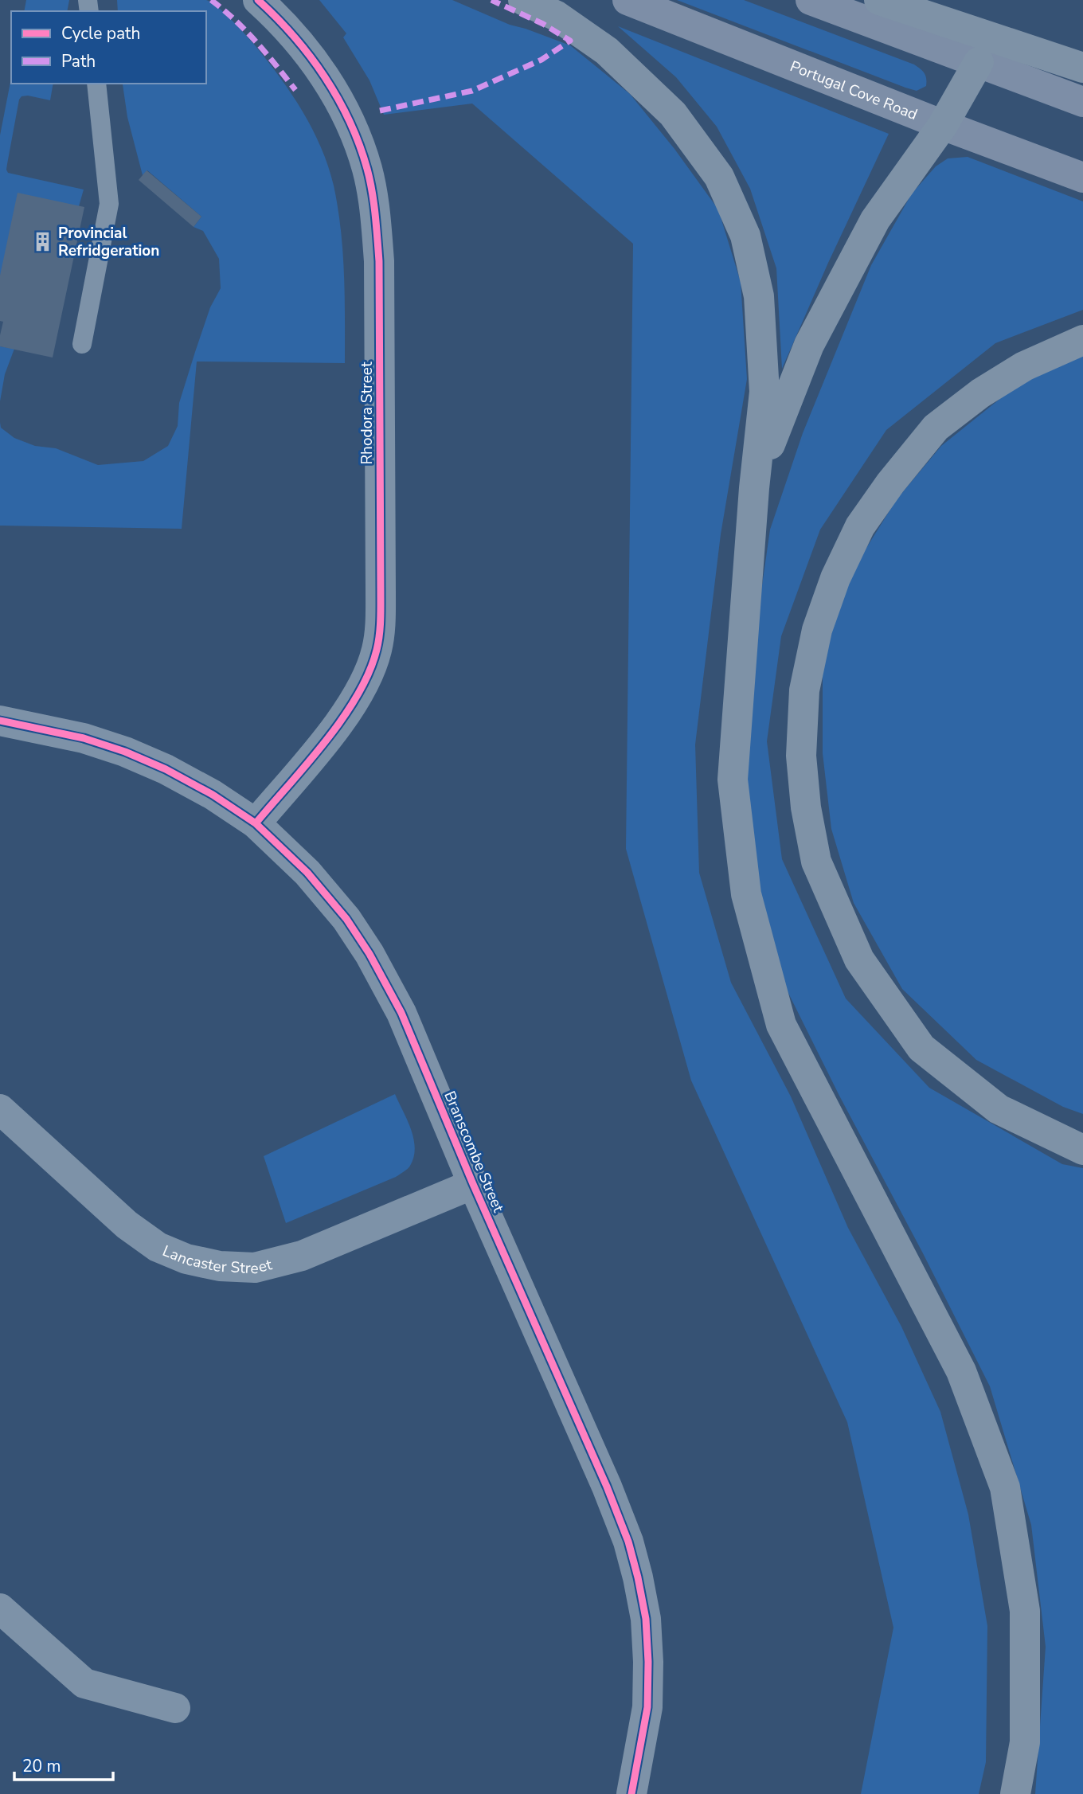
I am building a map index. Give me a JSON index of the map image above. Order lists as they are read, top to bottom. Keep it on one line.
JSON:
{"streets":{"main road":["Portugal Cove Road"],"street":["Rhodora Street","Branscombe Street","Lancaster Street"]},"crossings":[["Rhodora Street","Branscombe Street"],["Branscombe Street","Lancaster Street"]],"places":{"building":["Provincial Refridgeration"]},"legend":["Cycle path","Path"],"scale_bar":"20 m"}
